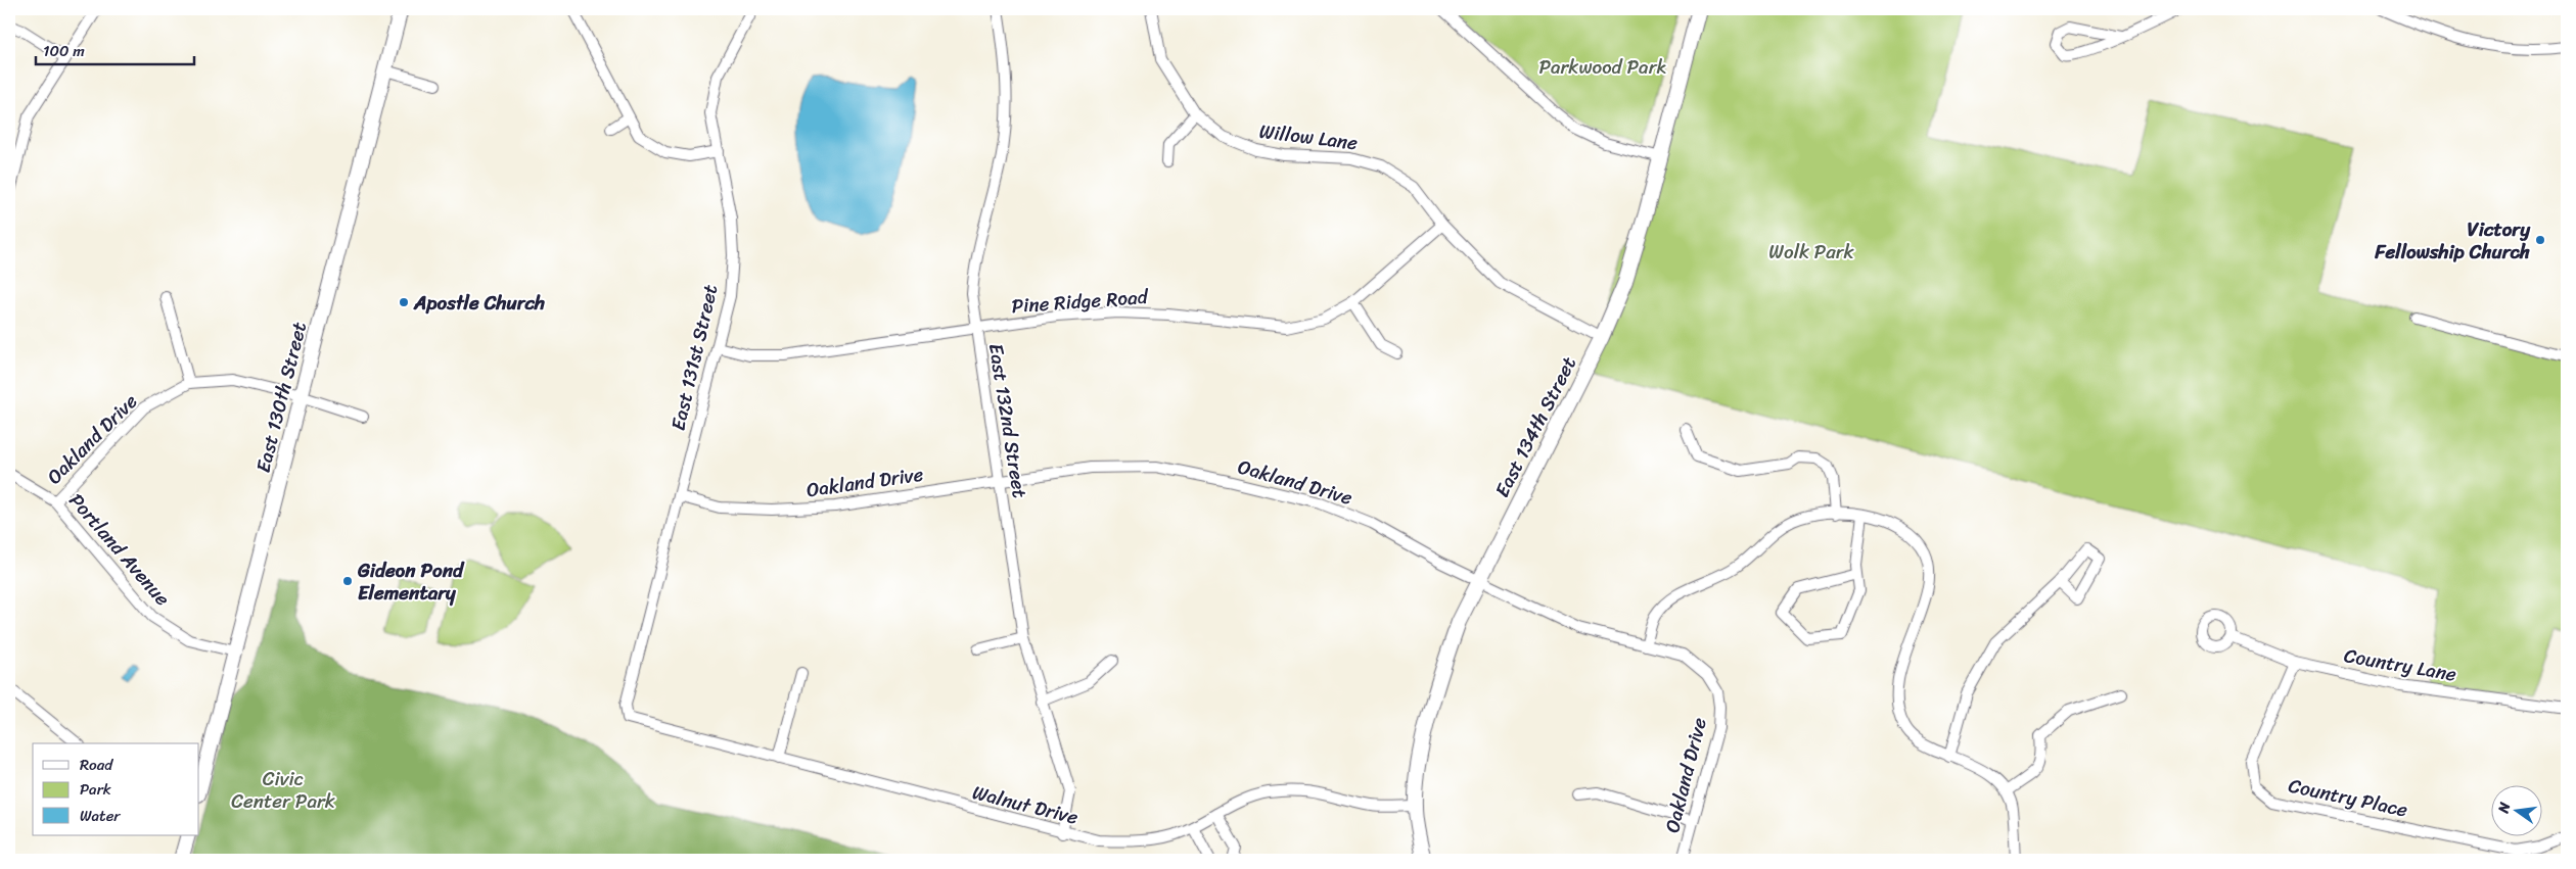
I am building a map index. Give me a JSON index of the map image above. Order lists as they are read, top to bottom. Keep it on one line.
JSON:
{"streets":{"street":["Willow Lane","Pine Ridge Road","East 131st Street","East 130th Street","East 132nd Street","East 134th Street","Oakland Drive","Portland Avenue","Country Lane","Country Place","Walnut Drive"]},"crossings":[["Willow Lane","Pine Ridge Road"],["Willow Lane","East 134th Street"],["Pine Ridge Road","East 131st Street"],["Pine Ridge Road","East 132nd Street"],["East 131st Street","Oakland Drive"],["East 131st Street","Walnut Drive"],["East 130th Street","Oakland Drive"],["East 130th Street","Portland Avenue"],["East 132nd Street","Oakland Drive"],["East 132nd Street","Walnut Drive"],["East 134th Street","Oakland Drive"],["East 134th Street","Walnut Drive"],["Oakland Drive","Portland Avenue"],["Country Lane","Country Place"]],"parks":["Parkwood Park","Wolk Park","Civic Center Park"],"places":["Victory Fellowship Church","Apostle Church","Gideon Pond Elementary"],"legend":["Road","Park","Water"],"scale_bar":"100 m","north":"left"}
